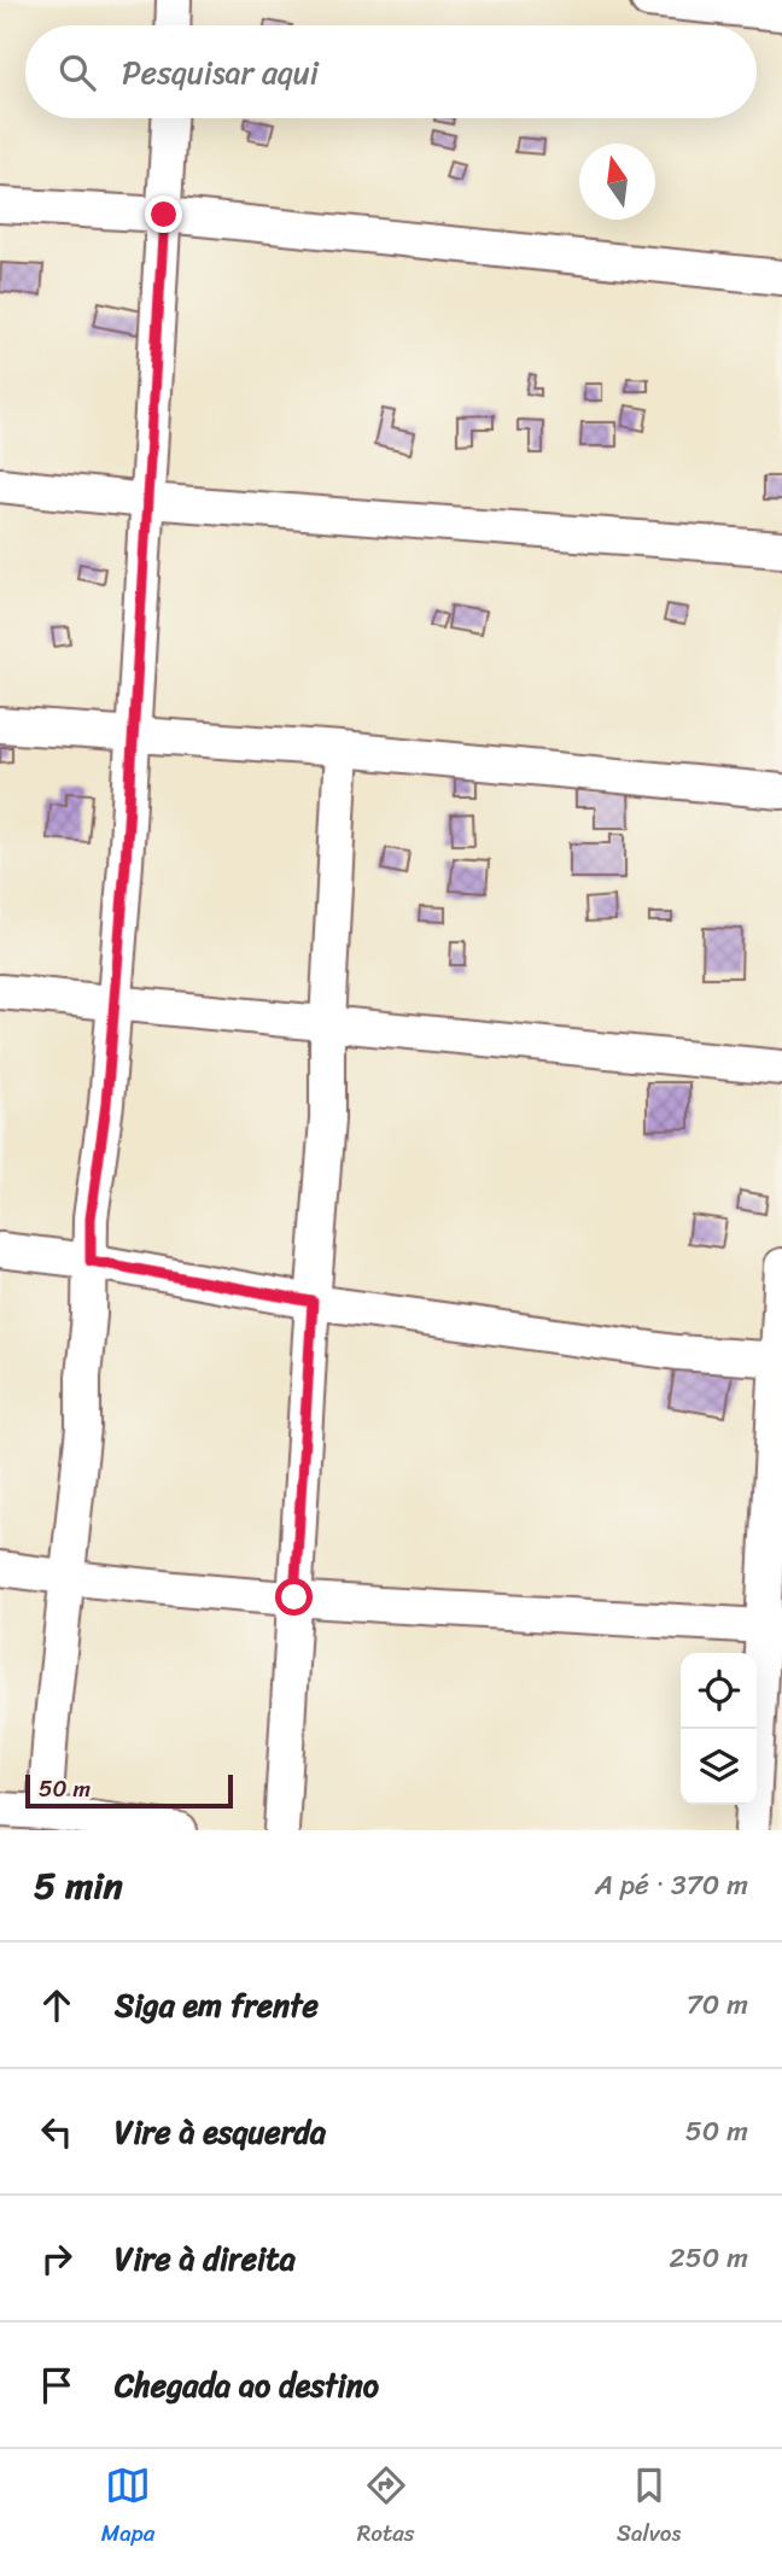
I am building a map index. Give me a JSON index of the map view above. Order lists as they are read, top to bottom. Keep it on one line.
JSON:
{"scale_bar":"50 m","north":"top","page":{"search":"Pesquisar aqui","scale":"50 m","heading":["5 min","A pé · 370 m"],"list":[["Siga em frente","70 m"],["Vire à esquerda","50 m"],["Vire à direita","250 m"],"Chegada ao destino"],"nav":["Mapa","Rotas","Salvos"]}}
